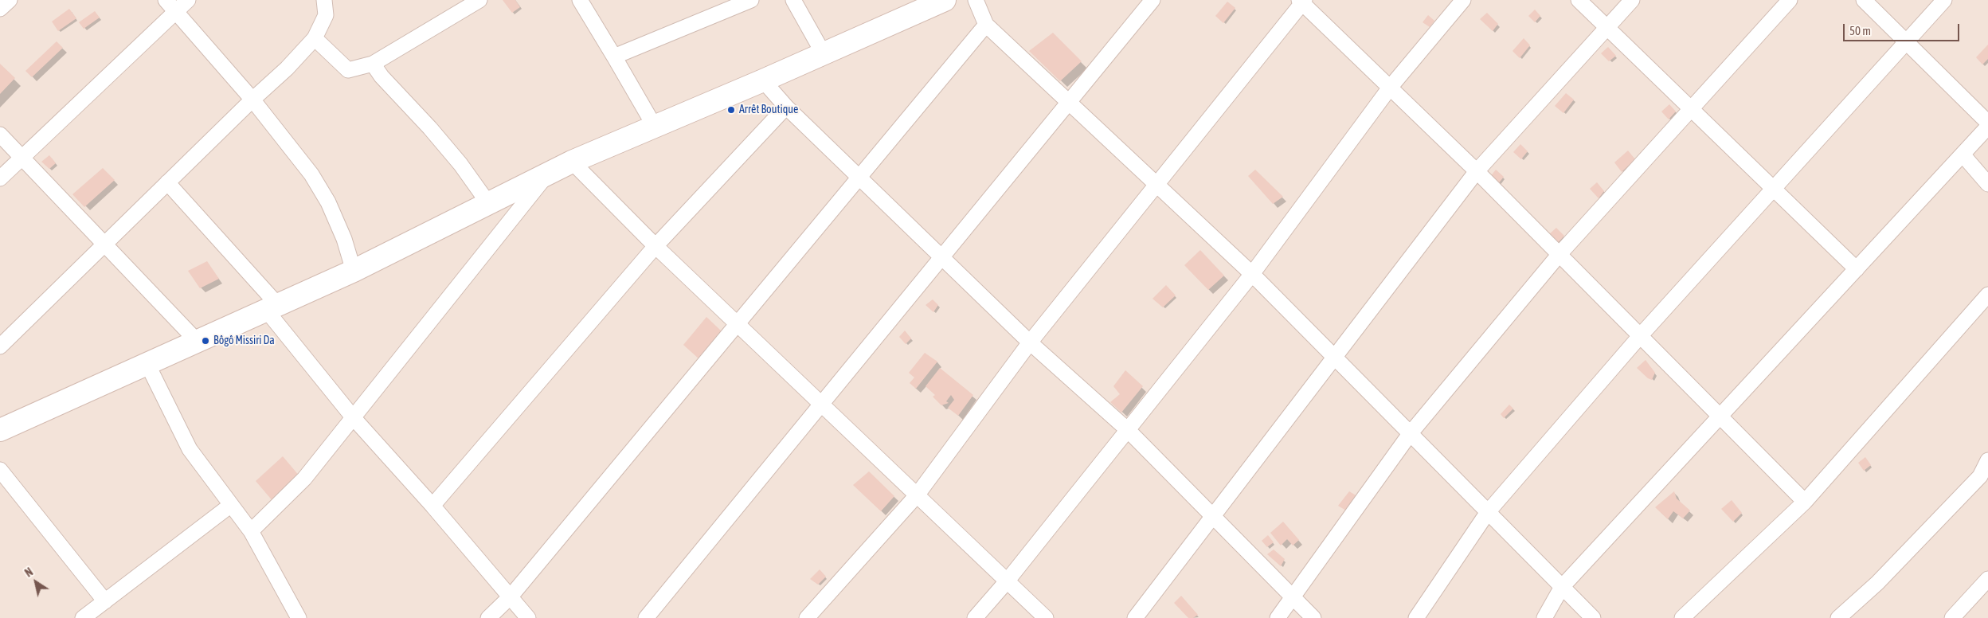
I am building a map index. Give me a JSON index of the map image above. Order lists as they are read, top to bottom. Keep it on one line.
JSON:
{"places":["Arrêt Boutique","Bôgô Missiri Da"],"scale_bar":"50 m","north":"top left"}
